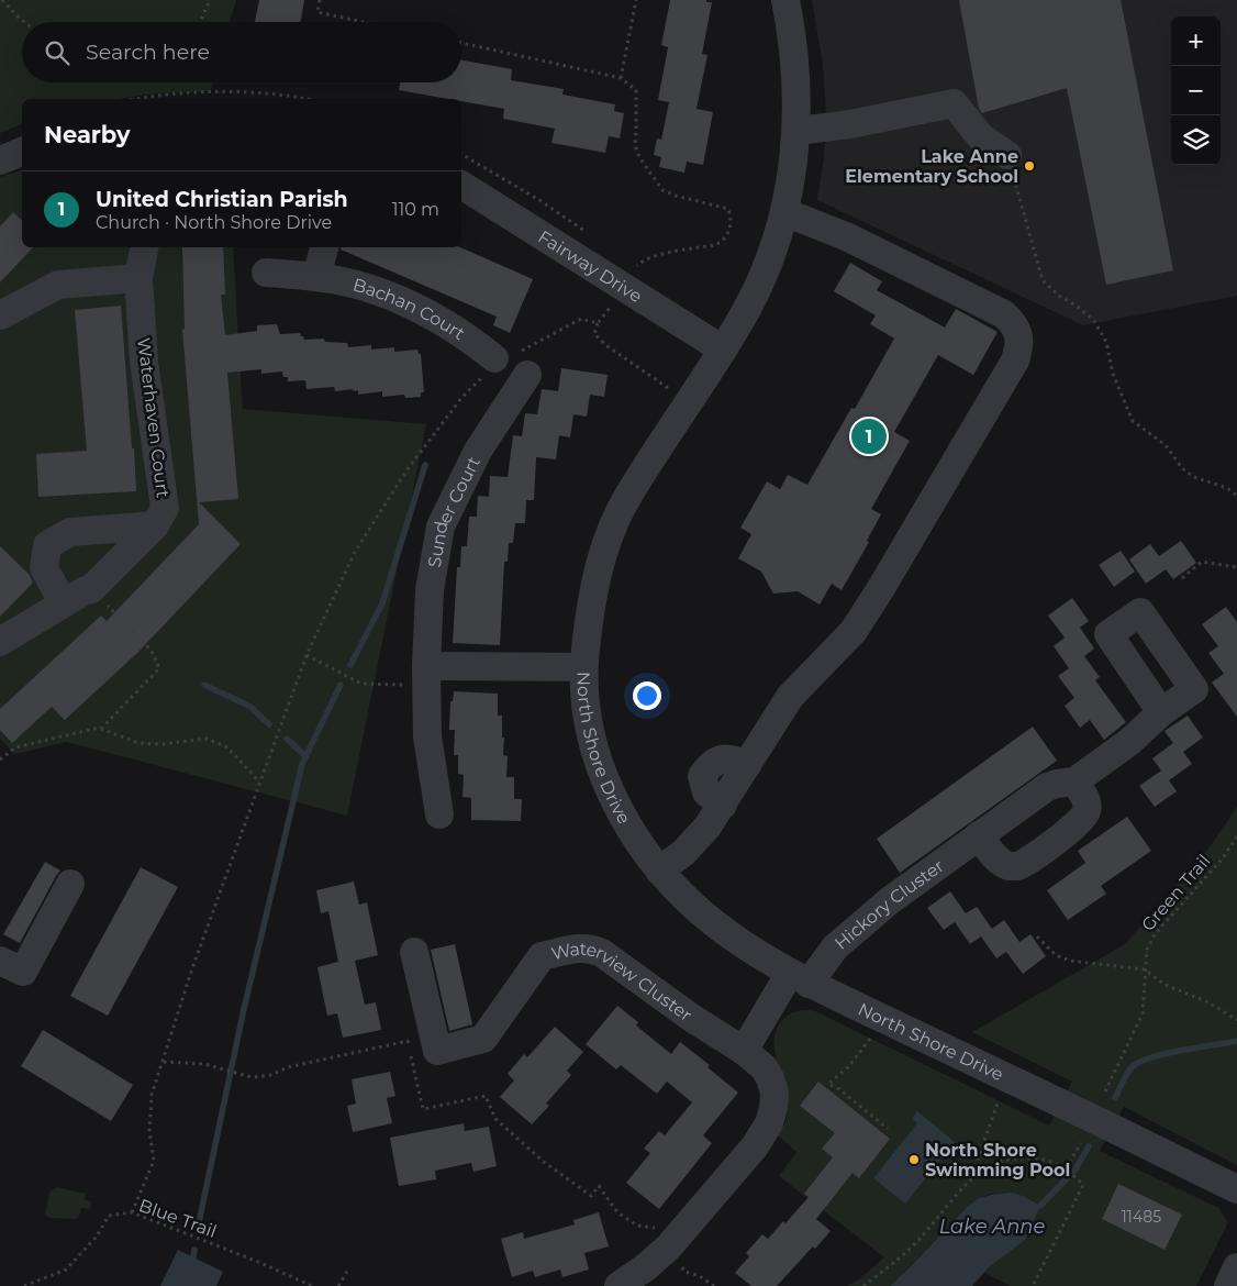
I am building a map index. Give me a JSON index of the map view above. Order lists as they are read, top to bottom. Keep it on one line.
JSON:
{"streets":{"street":["Fairway Drive","Bachan Court","Waterhaven Court","Sunder Court","North Shore Drive","Hickory Cluster","Waterview Cluster"],"path":["Green Trail","Blue Trail"]},"crossings":[["Fairway Drive","North Shore Drive"],["Bachan Court","Sunder Court"],["North Shore Drive","Hickory Cluster"]],"water":["Lake Anne"],"places":["Lake Anne Elementary School","North Shore Swimming Pool"],"house_numbers":["11485"],"page":{"map_buttons":["+","−"],"search":"Search here","heading":"Nearby","list":[{"mark":"1","name":"United Christian Parish","note":"Church · North Shore Drive","value":"110 m"}],"pins":"1"}}
